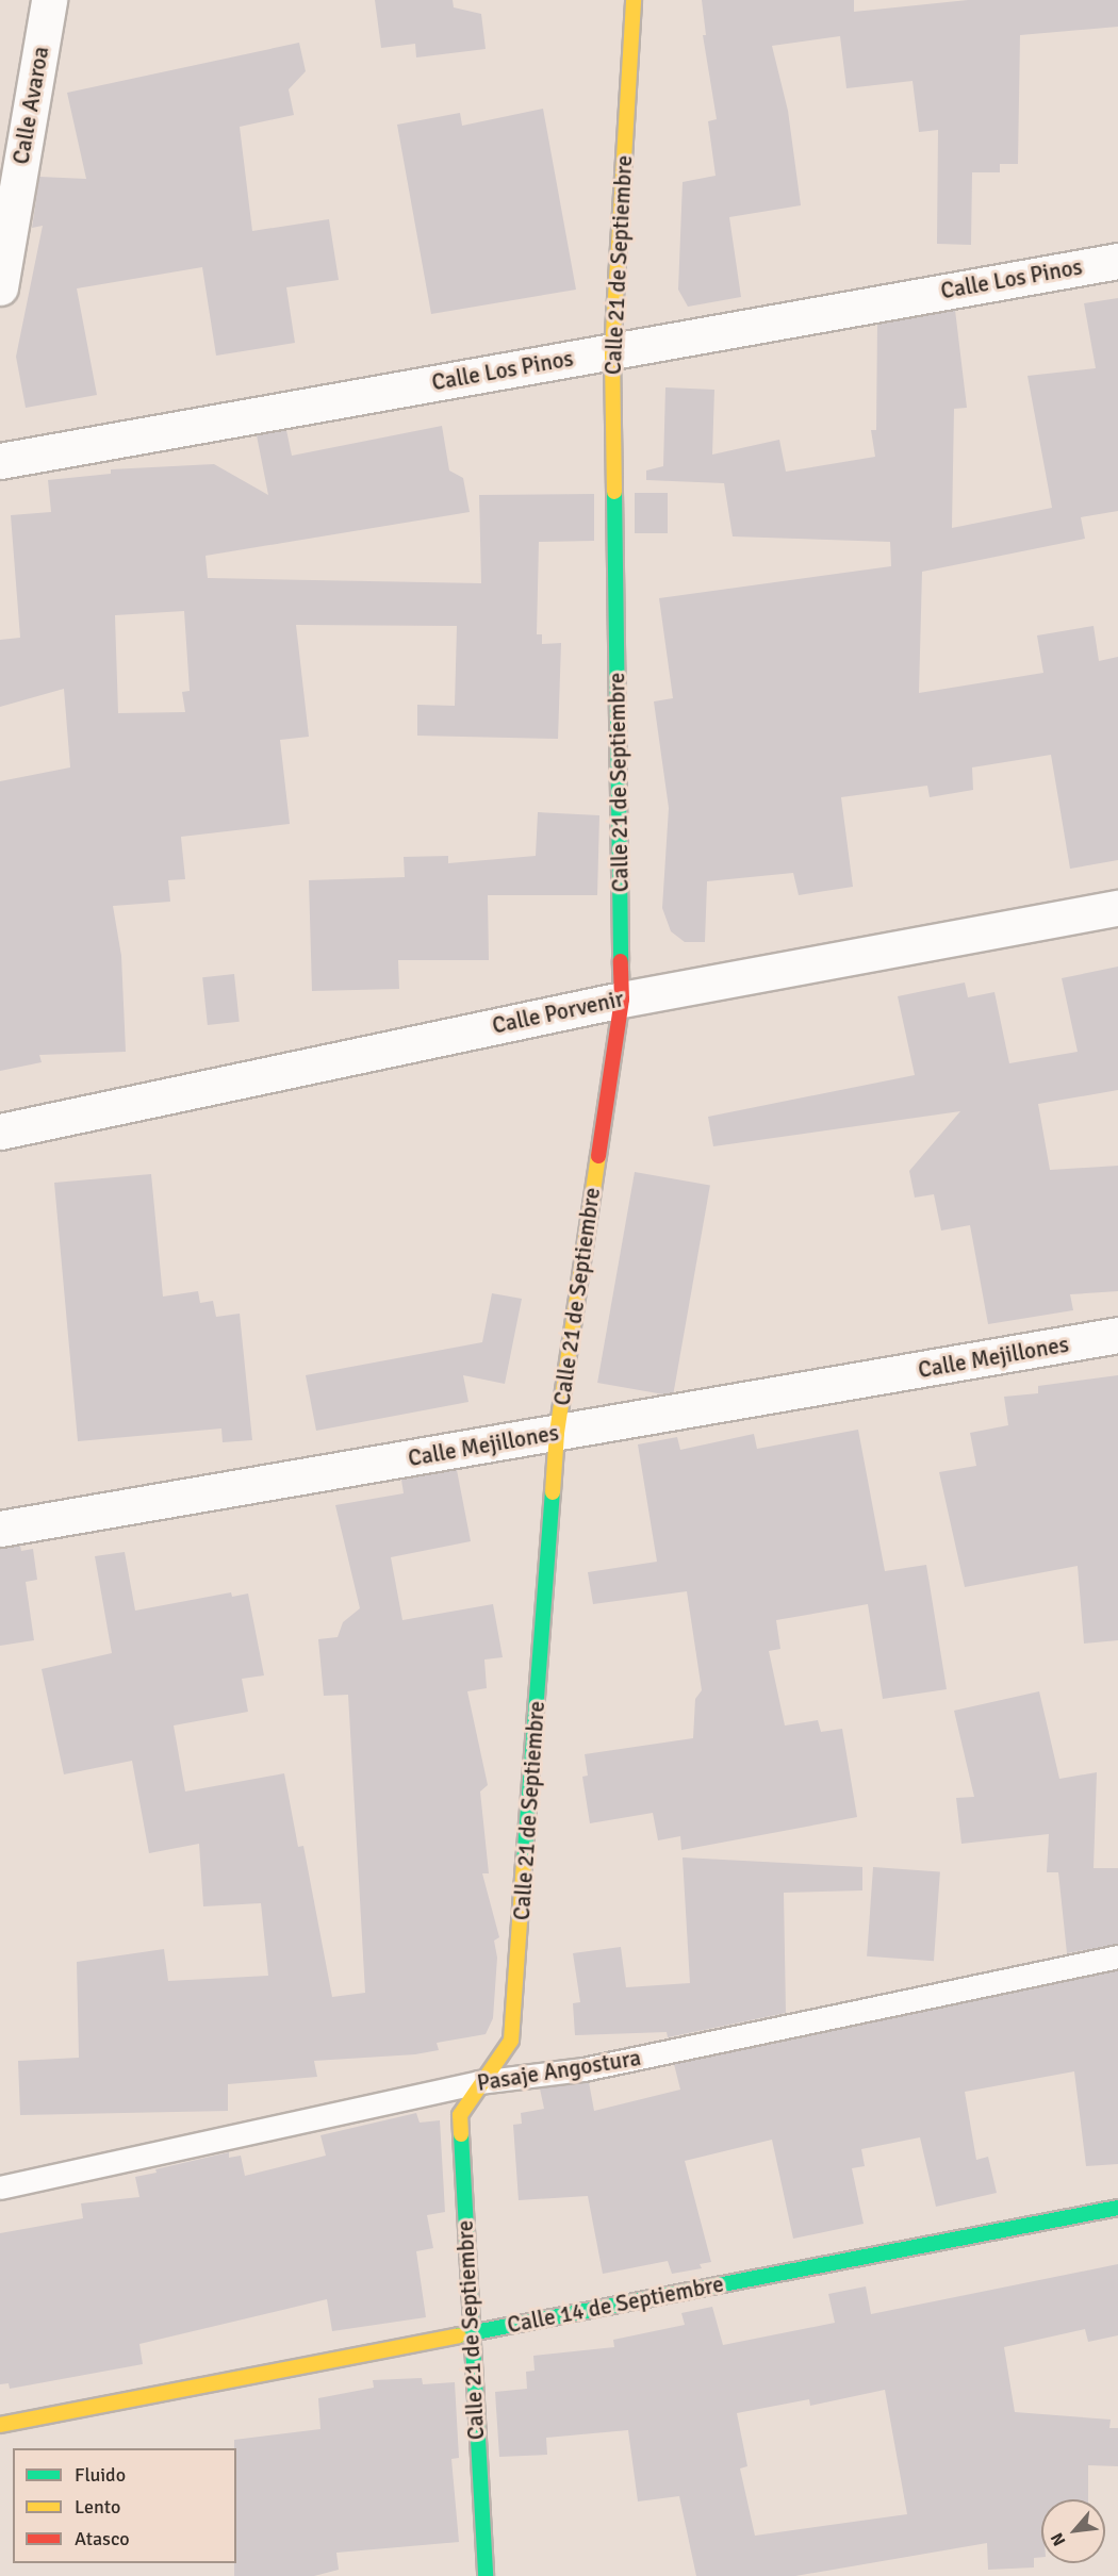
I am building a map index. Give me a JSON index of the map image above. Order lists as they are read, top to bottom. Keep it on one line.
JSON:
{"streets":{"street":["Calle Avaroa","Calle 21 de Septiembre","Calle Los Pinos","Calle Porvenir","Calle Mejillones","Calle 14 de Septiembre"],"lane":["Pasaje Angostura"]},"crossings":[["Calle 21 de Septiembre","Calle Los Pinos"],["Calle 21 de Septiembre","Calle Porvenir"],["Calle 21 de Septiembre","Calle Mejillones"],["Calle 21 de Septiembre","Pasaje Angostura"],["Calle 21 de Septiembre","Calle 14 de Septiembre"]],"legend":["Fluido","Lento","Atasco"],"north":"bottom left"}
